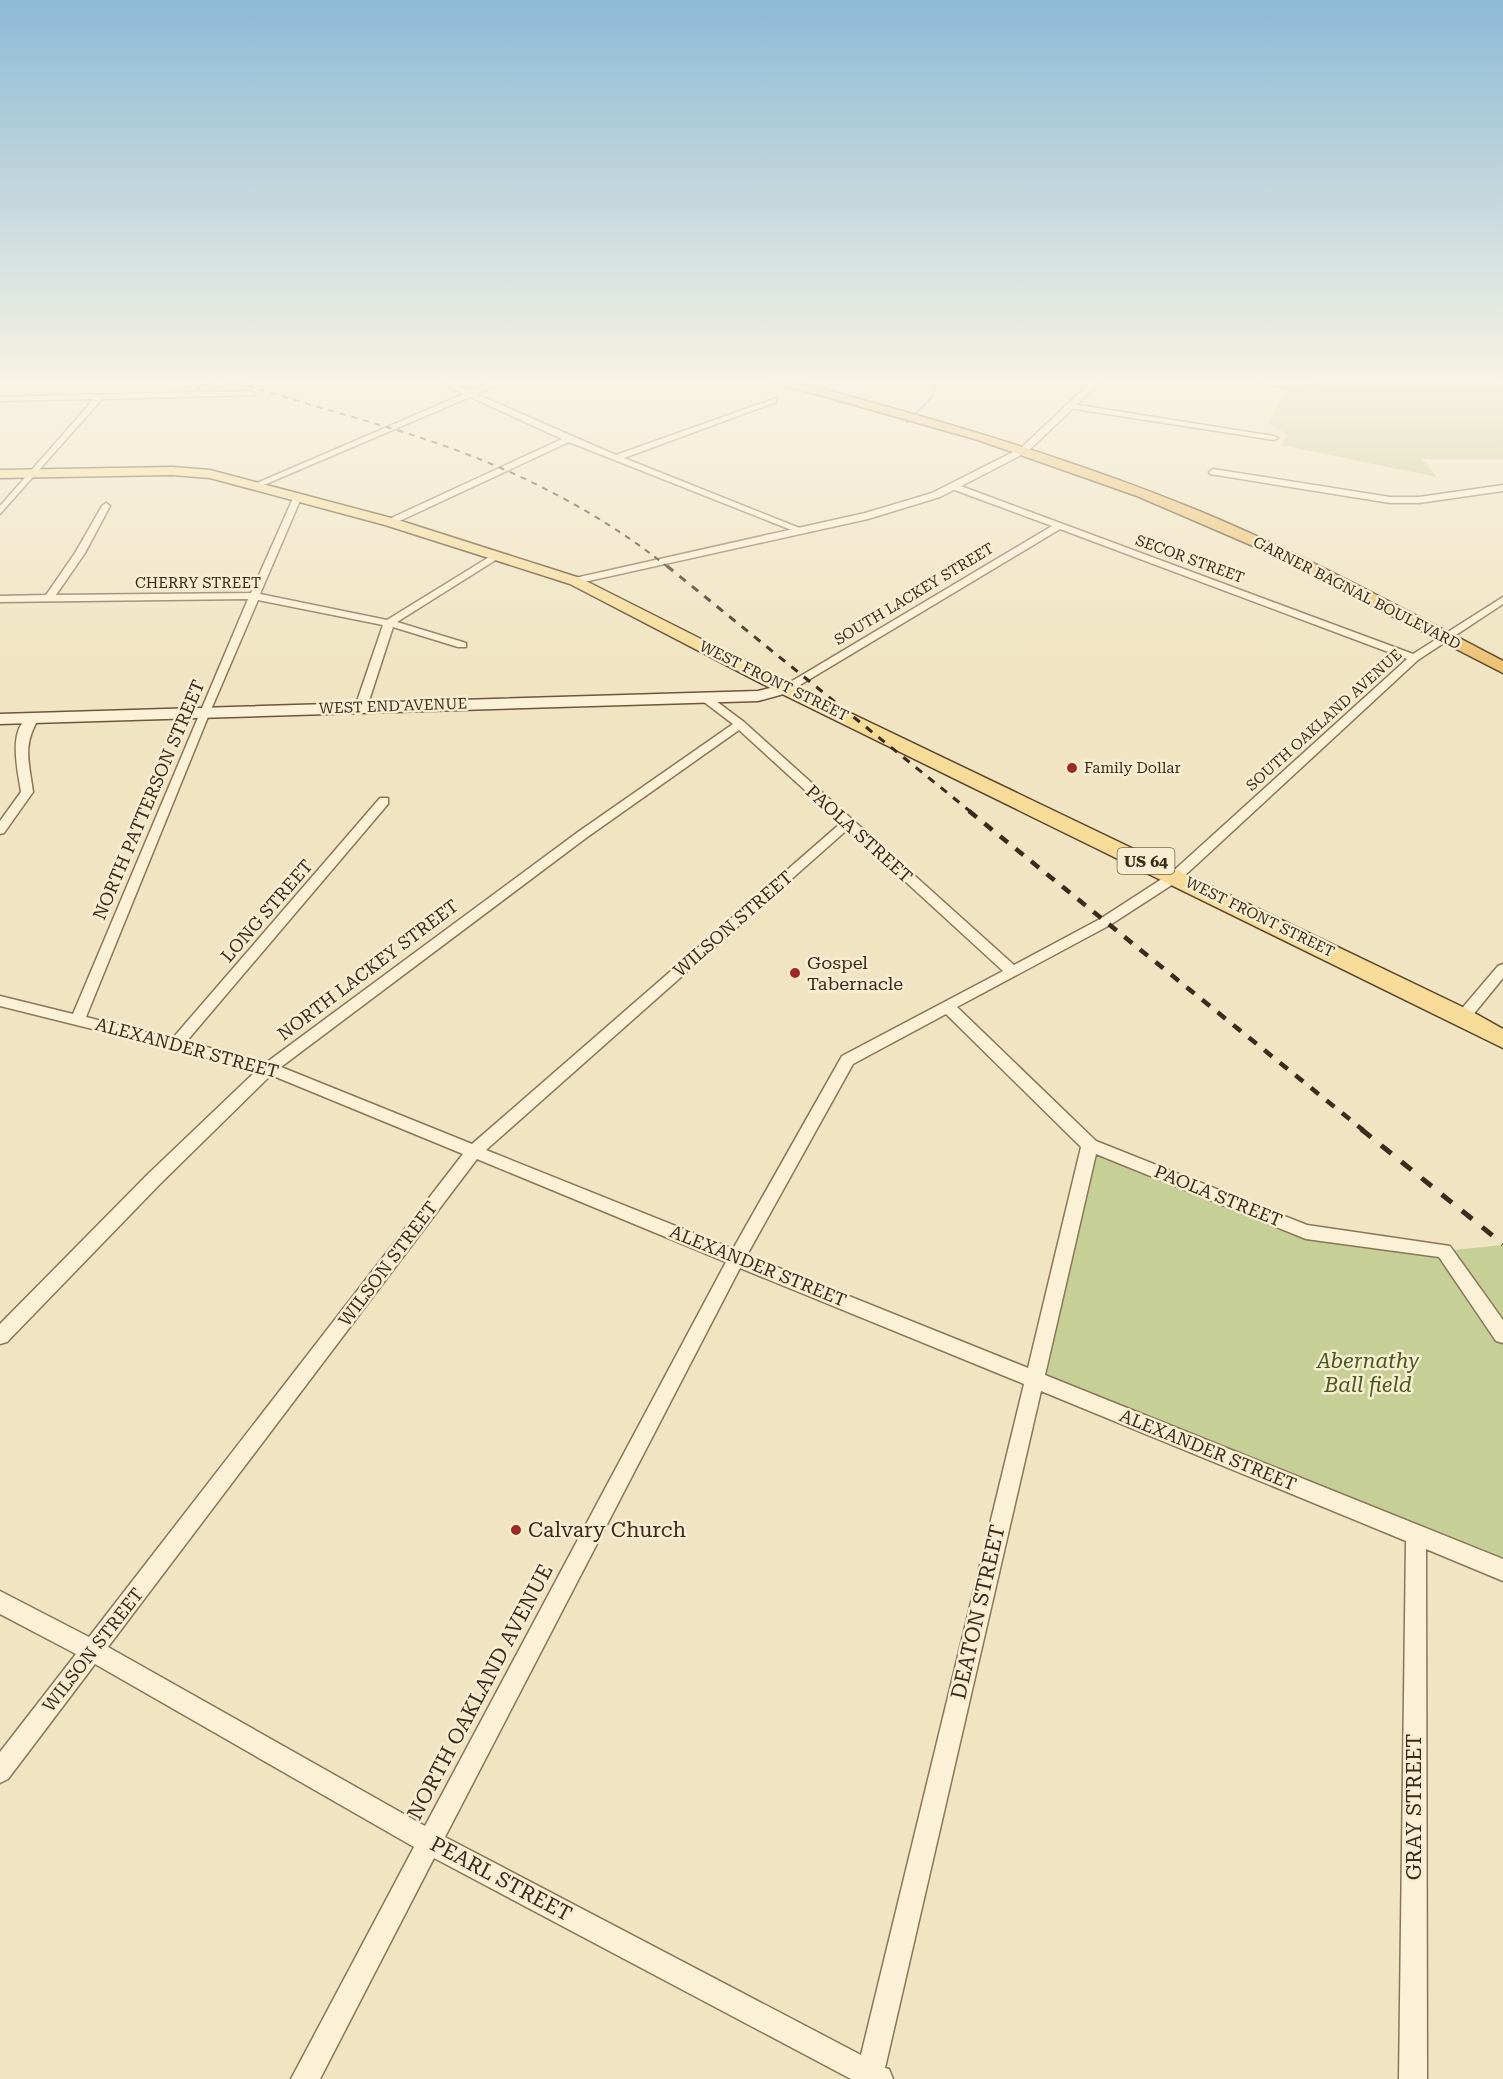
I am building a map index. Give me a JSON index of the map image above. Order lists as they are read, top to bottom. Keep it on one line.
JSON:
{"streets":{"highway":["GARNER BAGNAL BOULEVARD"],"main road":["WEST FRONT STREET","WEST END AVENUE","US 64"],"street":["SECOR STREET","CHERRY STREET","SOUTH LACKEY STREET","SOUTH OAKLAND AVENUE","NORTH PATTERSON STREET","PAOLA STREET","LONG STREET","WILSON STREET","NORTH LACKEY STREET","ALEXANDER STREET","DEATON STREET","NORTH OAKLAND AVENUE","GRAY STREET","PEARL STREET"]},"crossings":[["SECOR STREET","SOUTH LACKEY STREET"],["SECOR STREET","SOUTH OAKLAND AVENUE"],["CHERRY STREET","NORTH PATTERSON STREET"],["GARNER BAGNAL BOULEVARD","SOUTH OAKLAND AVENUE"],["SOUTH LACKEY STREET","WEST FRONT STREET"],["SOUTH LACKEY STREET","WEST END AVENUE"],["WEST FRONT STREET","WEST END AVENUE"],["WEST FRONT STREET","SOUTH OAKLAND AVENUE"],["WEST FRONT STREET","NORTH PATTERSON STREET"],["WEST FRONT STREET","NORTH OAKLAND AVENUE"],["WEST END AVENUE","NORTH PATTERSON STREET"],["WEST END AVENUE","PAOLA STREET"],["SOUTH OAKLAND AVENUE","NORTH OAKLAND AVENUE"],["NORTH PATTERSON STREET","ALEXANDER STREET"],["PAOLA STREET","WILSON STREET"],["PAOLA STREET","NORTH LACKEY STREET"],["PAOLA STREET","DEATON STREET"],["PAOLA STREET","NORTH OAKLAND AVENUE"],["LONG STREET","ALEXANDER STREET"],["WILSON STREET","ALEXANDER STREET"],["WILSON STREET","PEARL STREET"],["NORTH LACKEY STREET","ALEXANDER STREET"],["ALEXANDER STREET","DEATON STREET"],["ALEXANDER STREET","NORTH OAKLAND AVENUE"],["ALEXANDER STREET","GRAY STREET"],["DEATON STREET","PEARL STREET"],["NORTH OAKLAND AVENUE","PEARL STREET"]],"parks":["Abernathy Ball field"],"places":["Family Dollar","Gospel Tabernacle","Calvary Church"]}
